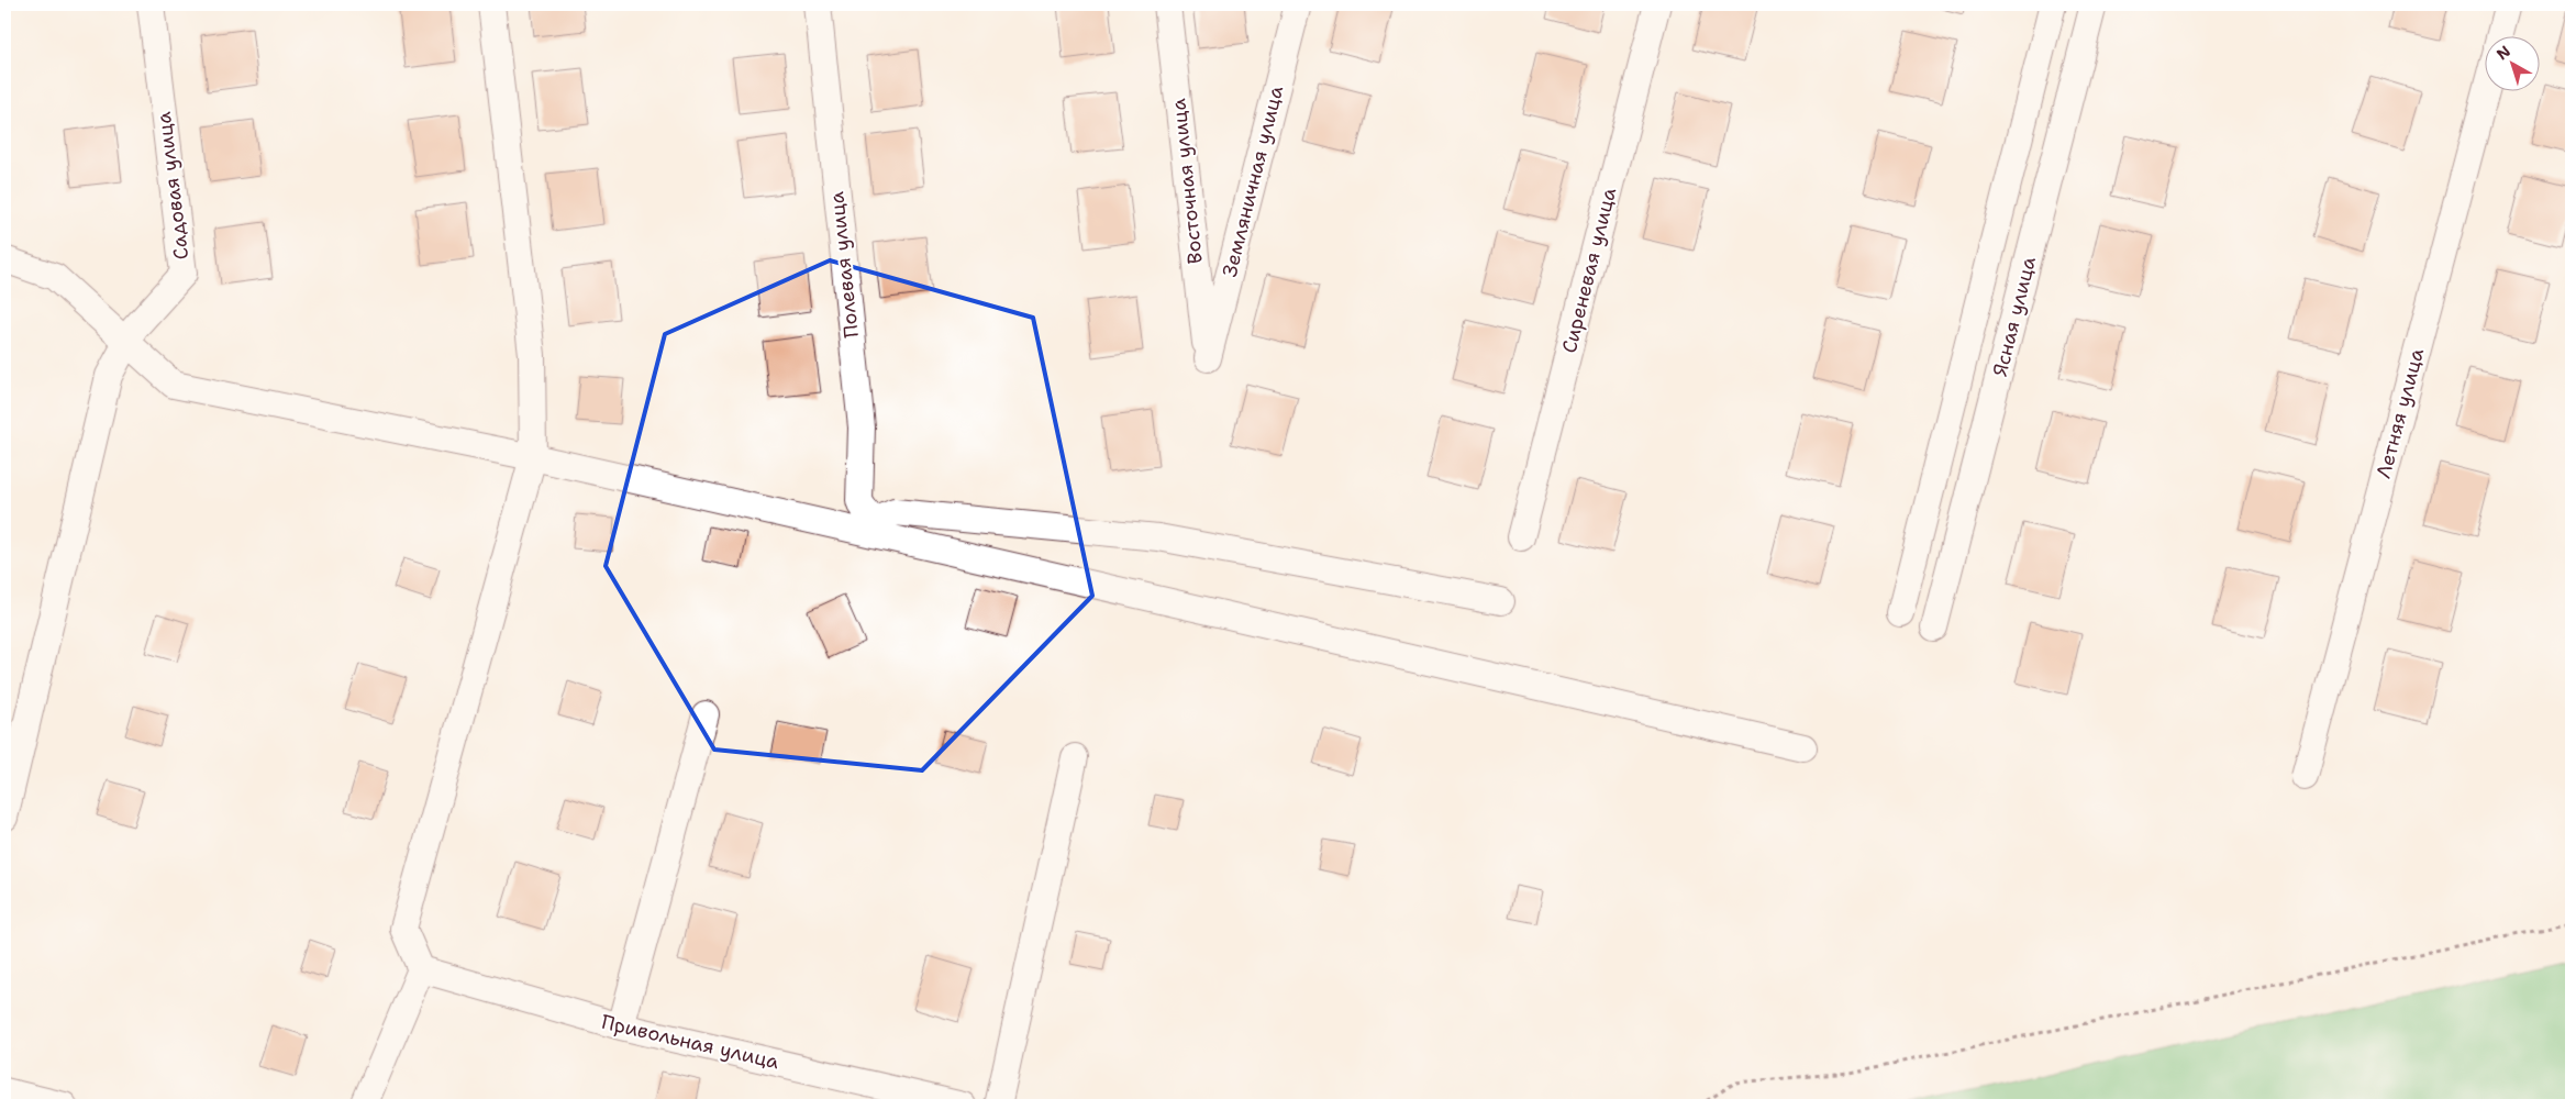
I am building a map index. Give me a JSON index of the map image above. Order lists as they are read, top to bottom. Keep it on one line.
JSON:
{"streets":{"street":["Восточная улица","Земляничная улица","Садовая улица","Полевая улица","Сиреневая улица","Ясная улица","Летняя улица","Привольная улица"]},"crossings":[["Восточная улица","Земляничная улица"]],"north":"top left"}
